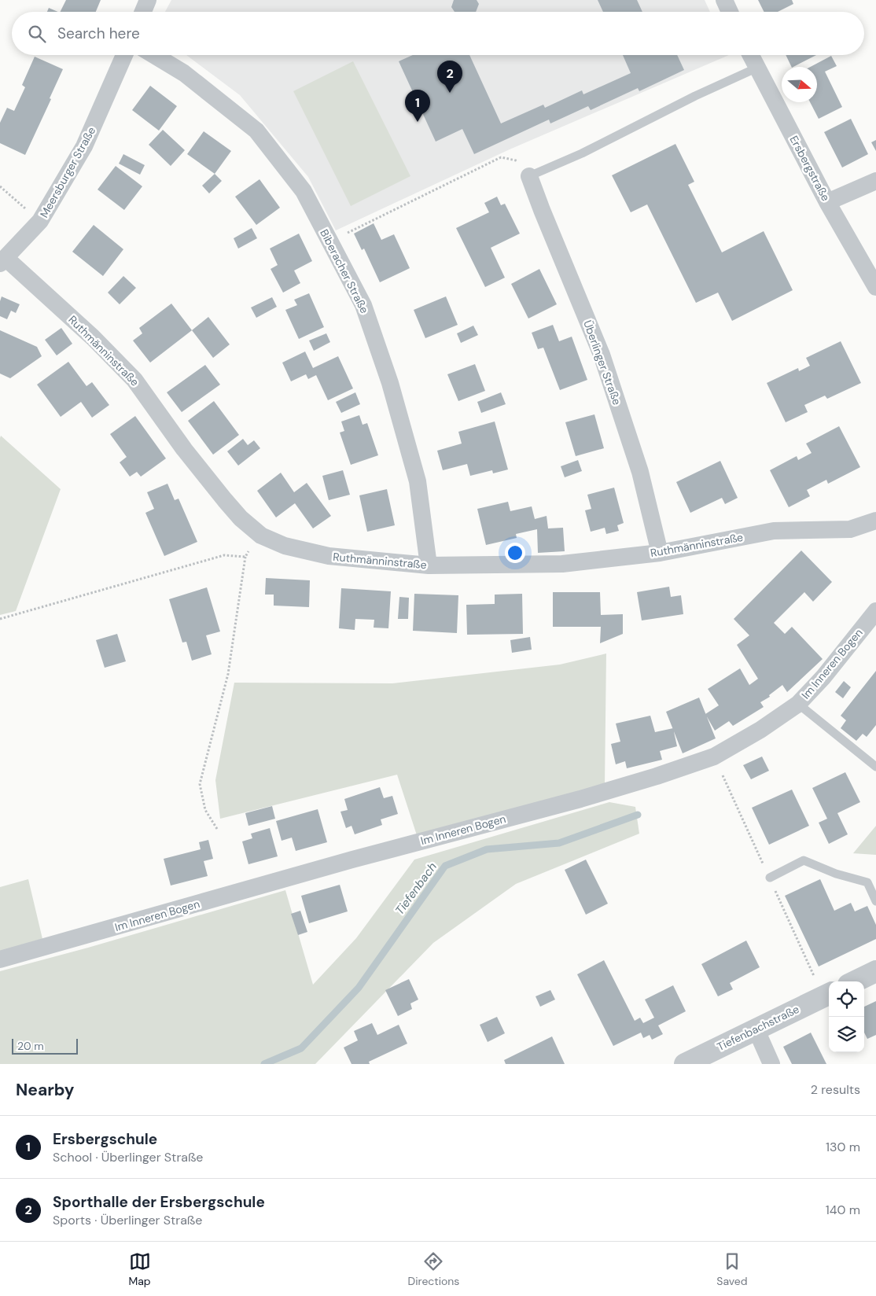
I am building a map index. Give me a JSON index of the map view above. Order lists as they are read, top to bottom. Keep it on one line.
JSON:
{"streets":{"street":["Ersbergstraße","Meersburger Straße","Biberacher Straße","Ruthmänninstraße","Überlinger Straße","Im Inneren Bogen","Tiefenbachstraße"]},"crossings":[["Meersburger Straße","Ruthmänninstraße"],["Biberacher Straße","Ruthmänninstraße"],["Ruthmänninstraße","Überlinger Straße"]],"water":["Tiefenbach"],"scale_bar":"20 m","north":"right","page":{"search":"Search here","pins":["2","1"],"scale":"20 m","heading":["Nearby","2 results"],"list":[{"mark":"1","name":"Ersbergschule","note":"School · Überlinger Straße","value":"130 m"},{"mark":"2","name":"Sporthalle der Ersbergschule","note":"Sports · Überlinger Straße","value":"140 m"}],"nav":["Map","Directions","Saved"]}}
